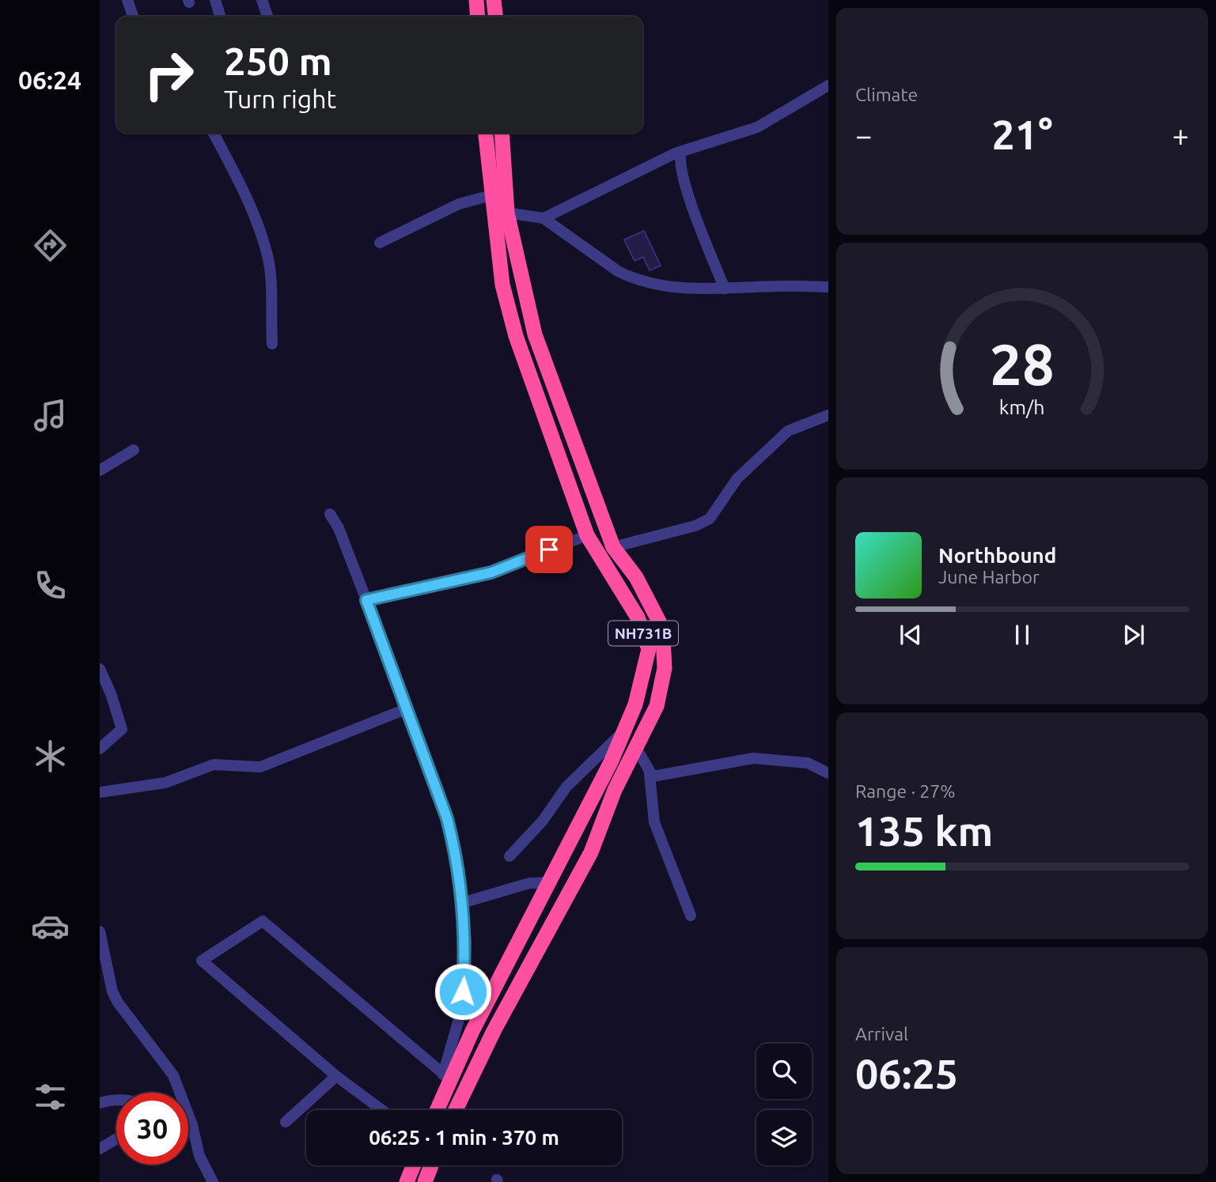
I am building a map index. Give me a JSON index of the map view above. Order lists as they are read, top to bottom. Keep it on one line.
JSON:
{"streets":{"highway":["NH731B"]},"page":{"tabs":"06:24","tile":["Climate",["Range · 27%","135 km"],["Arrival","06:25"]],"turn":["250 m","Turn right"],"heat":["−","21°","+"],"song":["Northbound","June Harbor"],"limit":"30","trip":"06:25 · 1 min · 370 m","gauge":["28","km/h"]}}
